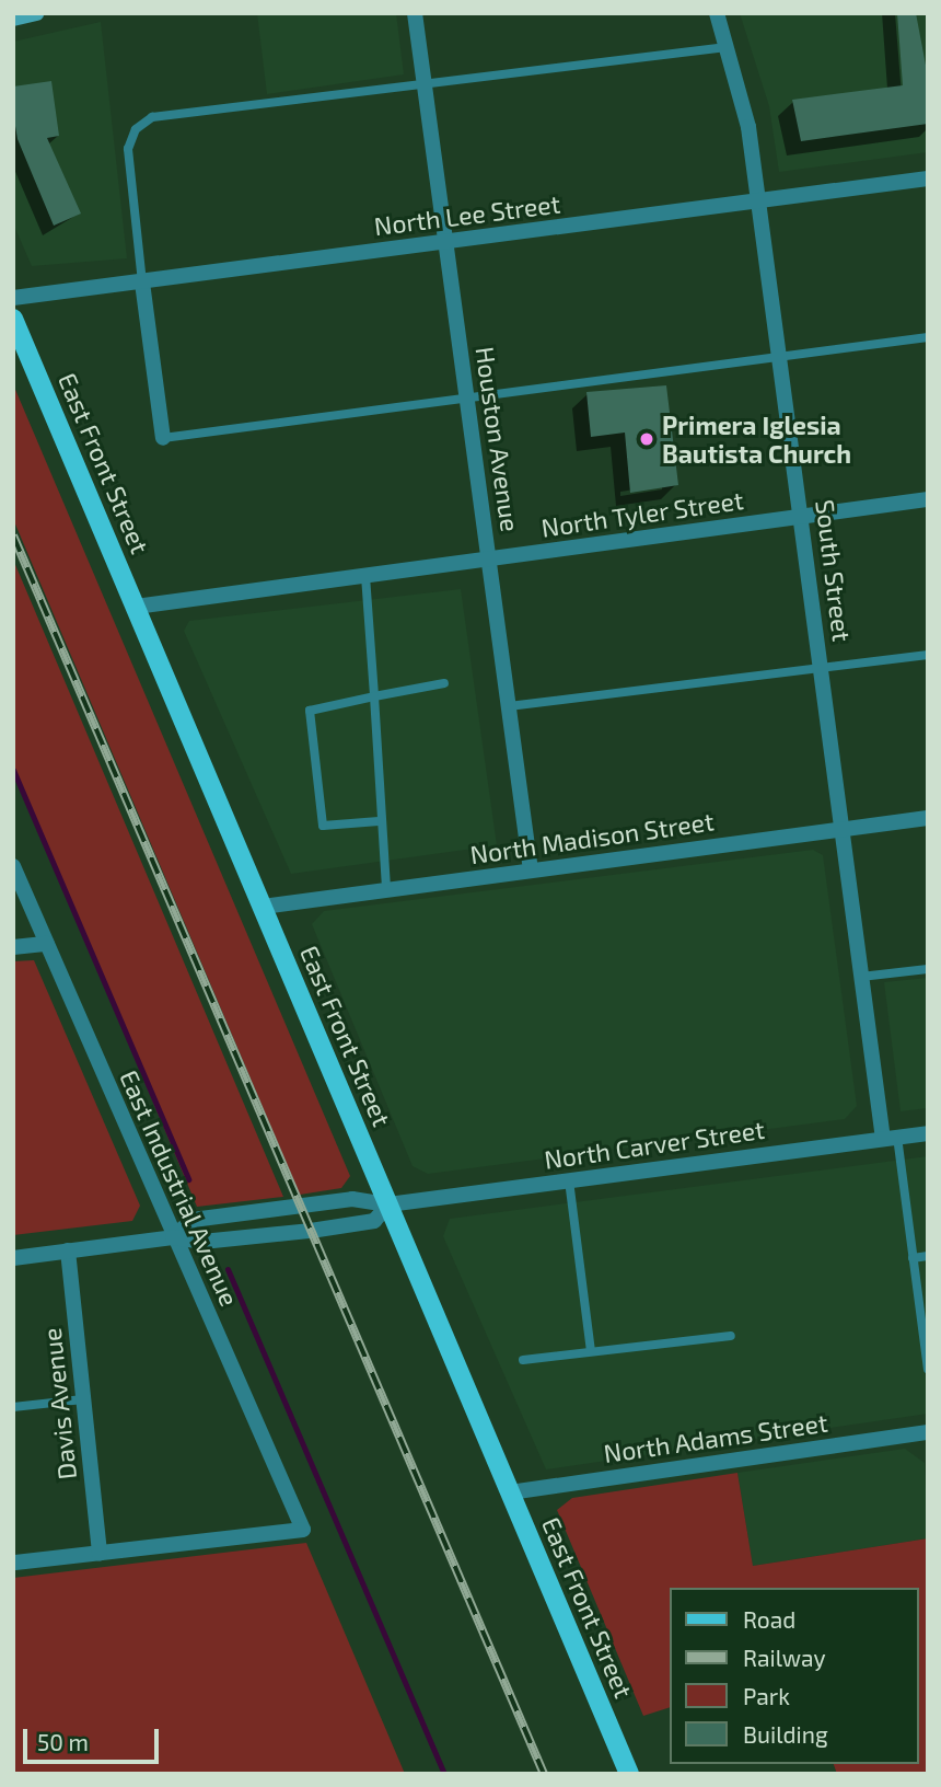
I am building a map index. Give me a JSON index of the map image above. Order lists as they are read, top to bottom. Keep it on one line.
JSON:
{"streets":{"main road":["East Front Street"],"street":["North Lee Street","Houston Avenue","North Tyler Street","South Street","North Madison Street","North Carver Street","East Industrial Avenue","Davis Avenue","North Adams Street"]},"crossings":[["North Lee Street","Houston Avenue"],["North Lee Street","South Street"],["Houston Avenue","North Tyler Street"],["Houston Avenue","North Madison Street"],["East Front Street","North Tyler Street"],["East Front Street","North Madison Street"],["East Front Street","North Carver Street"],["East Front Street","North Adams Street"],["North Tyler Street","South Street"],["South Street","North Madison Street"],["South Street","North Carver Street"],["North Carver Street","East Industrial Avenue"],["North Carver Street","Davis Avenue"],["East Industrial Avenue","Davis Avenue"]],"places":["Primera Iglesia Bautista Church"],"legend":["Road","Railway","Park","Building"],"scale_bar":"50 m"}
